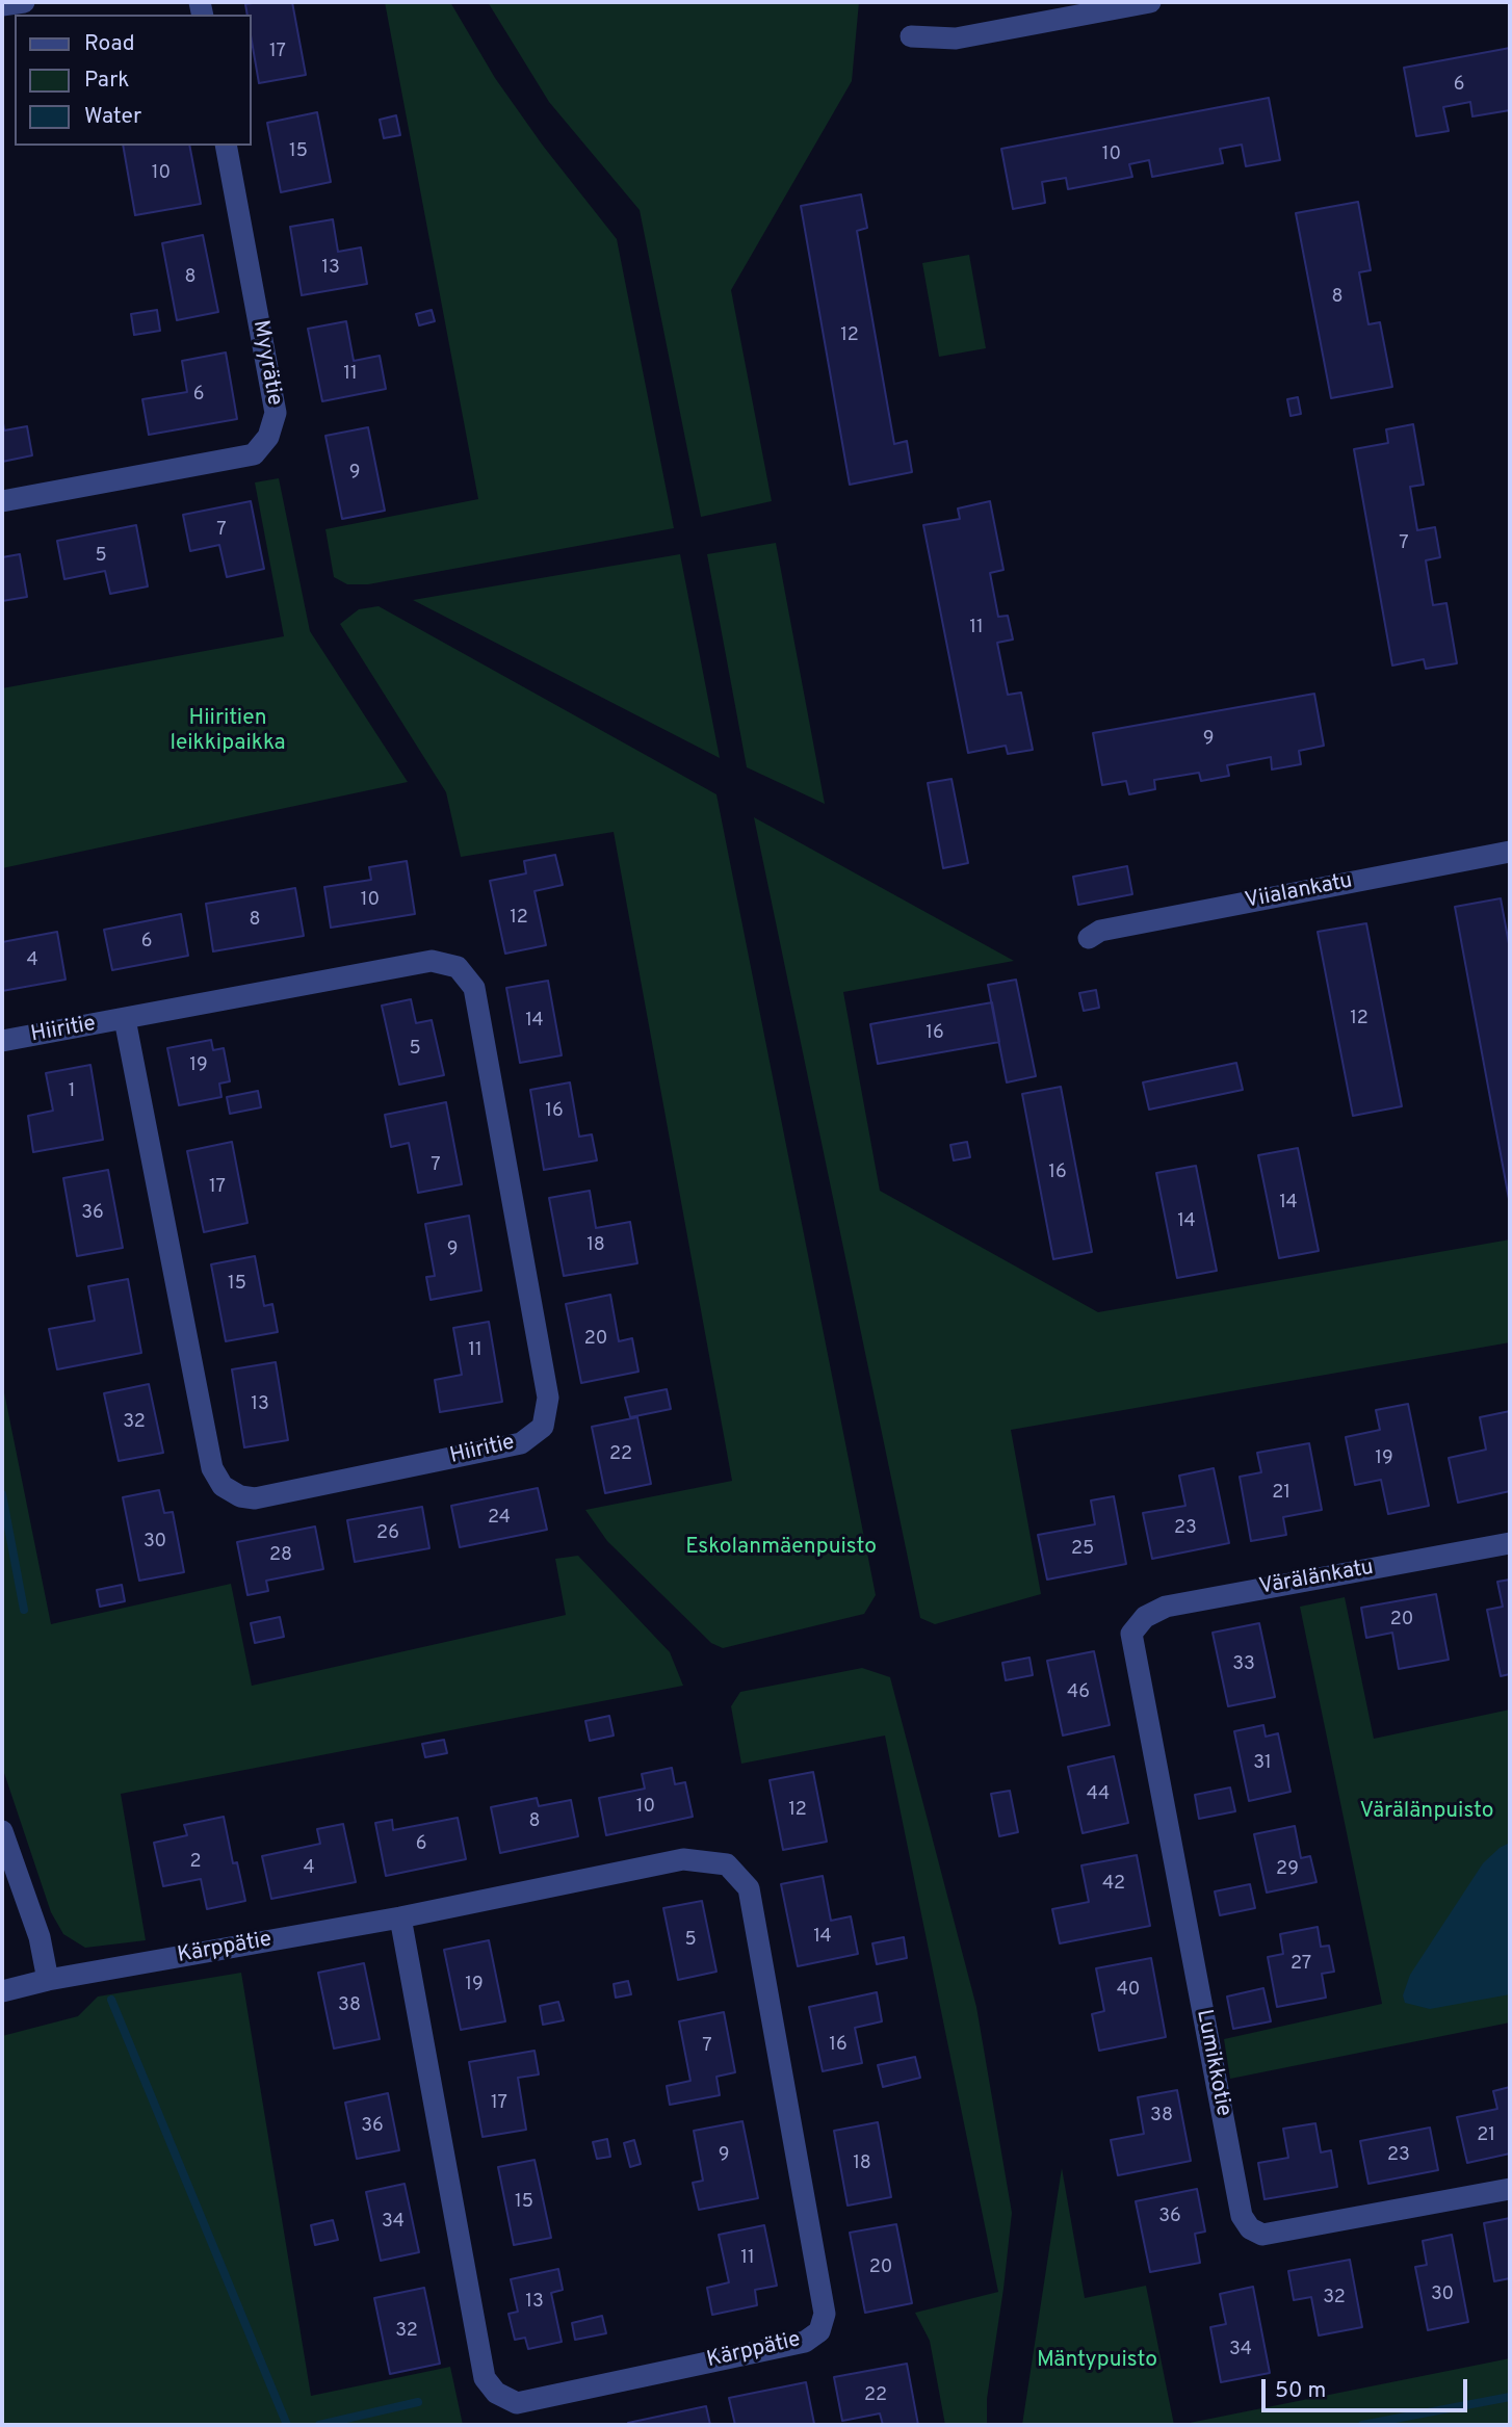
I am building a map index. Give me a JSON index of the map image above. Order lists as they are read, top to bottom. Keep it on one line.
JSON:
{"streets":{"street":["Myyrätie","Viialankatu","Hiiritie","Värälänkatu","Kärppätie","Lumikkotie"]},"crossings":[["Värälänkatu","Lumikkotie"]],"parks":["Hiiritien leikkipaikka","Eskolanmäenpuisto","Värälänpuisto","Mäntypuisto"],"house_numbers":["17","6","15","10","10","13","8","8","12","11","6","9","7","7","5","11","9","10","12","8","6","4","12","14","16","5","19","1","16","7","16","17","14","36","14","18","9","15","20","11","13","32","22","19","21","24","23","26","30","25","28","20","33","46","31","44","10","12","8","6","2","4","29","42","14","5","27","19","40","38","16","7","17","38","36","21","9","23","18","15","36","34","11","20","30","32","13","32","34","22"],"legend":["Road","Park","Water"],"scale_bar":"50 m"}
